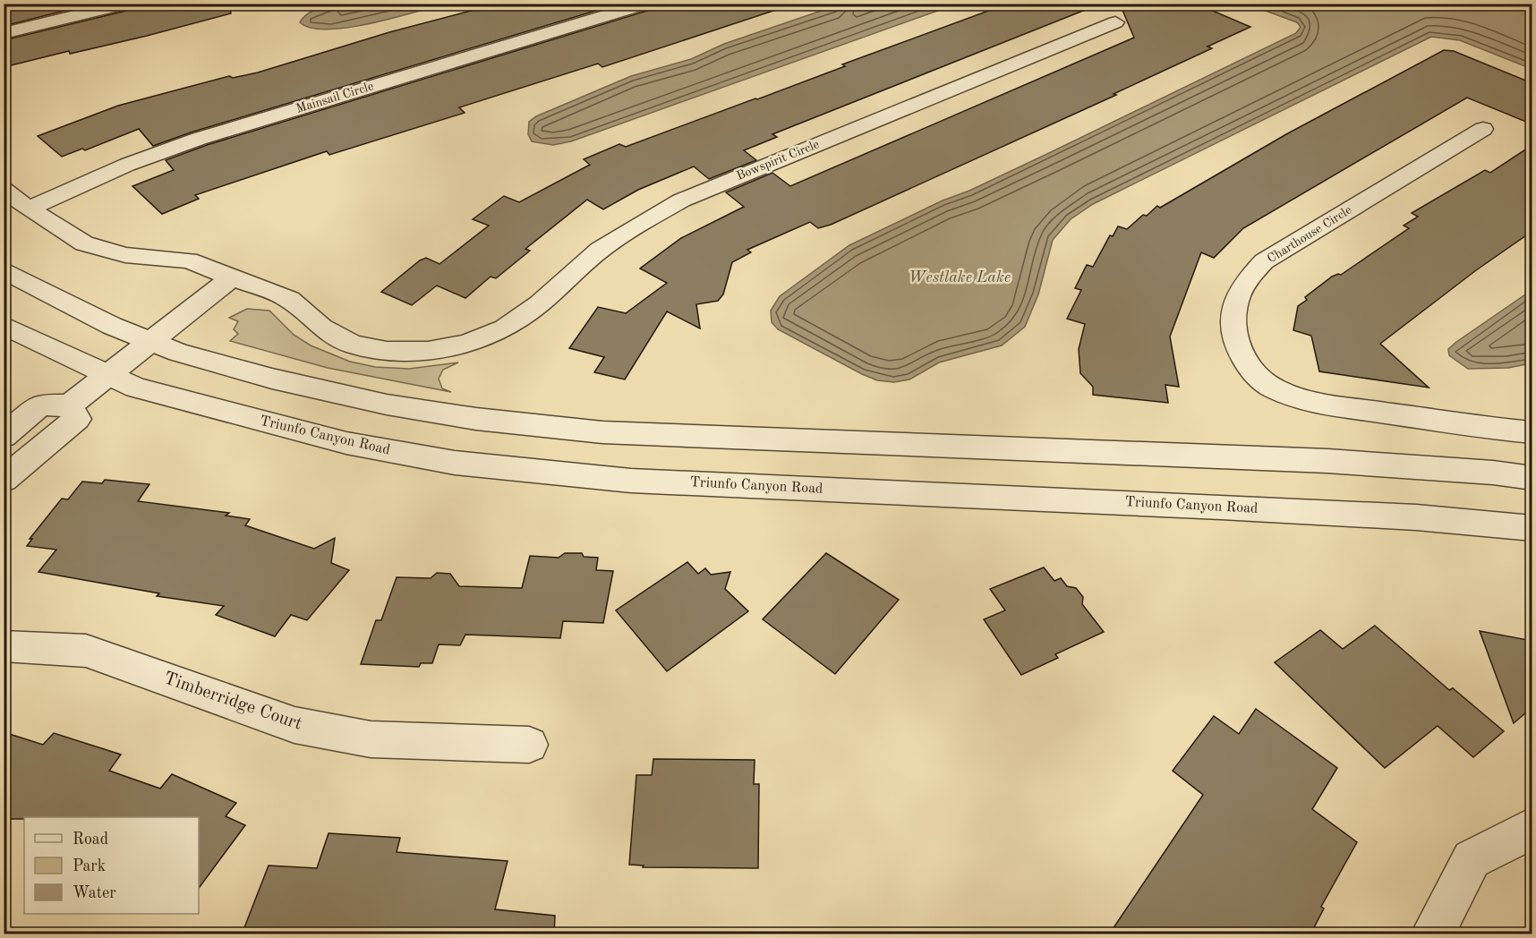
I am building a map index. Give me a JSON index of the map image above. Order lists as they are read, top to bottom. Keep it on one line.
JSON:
{"streets":{"street":["Mainsail Circle","Bowspirit Circle","Charthouse Circle","Triunfo Canyon Road","Timberridge Court"]},"water":["Westlake Lake"],"legend":["Road","Park","Water"]}
